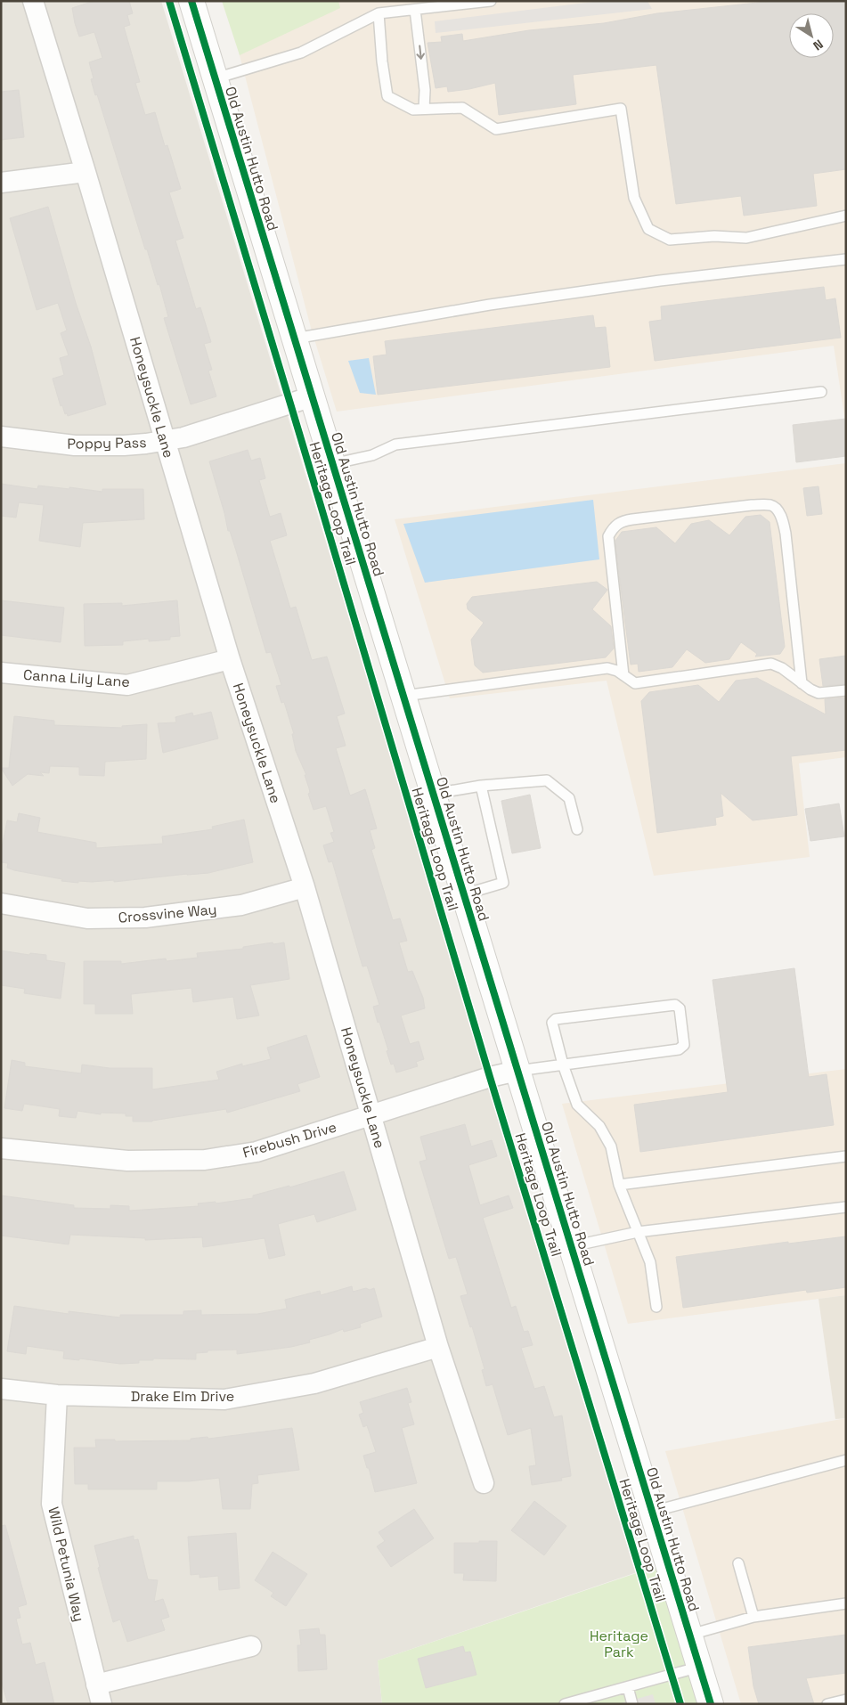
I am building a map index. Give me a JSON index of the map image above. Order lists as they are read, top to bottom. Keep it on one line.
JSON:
{"streets":{"street":["Old Austin Hutto Road","Honeysuckle Lane","Poppy Pass","Canna Lily Lane","Crossvine Way","Firebush Drive","Drake Elm Drive","Wild Petunia Way"],"cycle path":["Heritage Loop Trail"]},"crossings":[["Old Austin Hutto Road","Poppy Pass"],["Old Austin Hutto Road","Firebush Drive"],["Honeysuckle Lane","Poppy Pass"],["Honeysuckle Lane","Canna Lily Lane"],["Honeysuckle Lane","Crossvine Way"],["Honeysuckle Lane","Firebush Drive"],["Honeysuckle Lane","Drake Elm Drive"],["Drake Elm Drive","Wild Petunia Way"]],"parks":["Heritage Park"],"north":"bottom right"}
